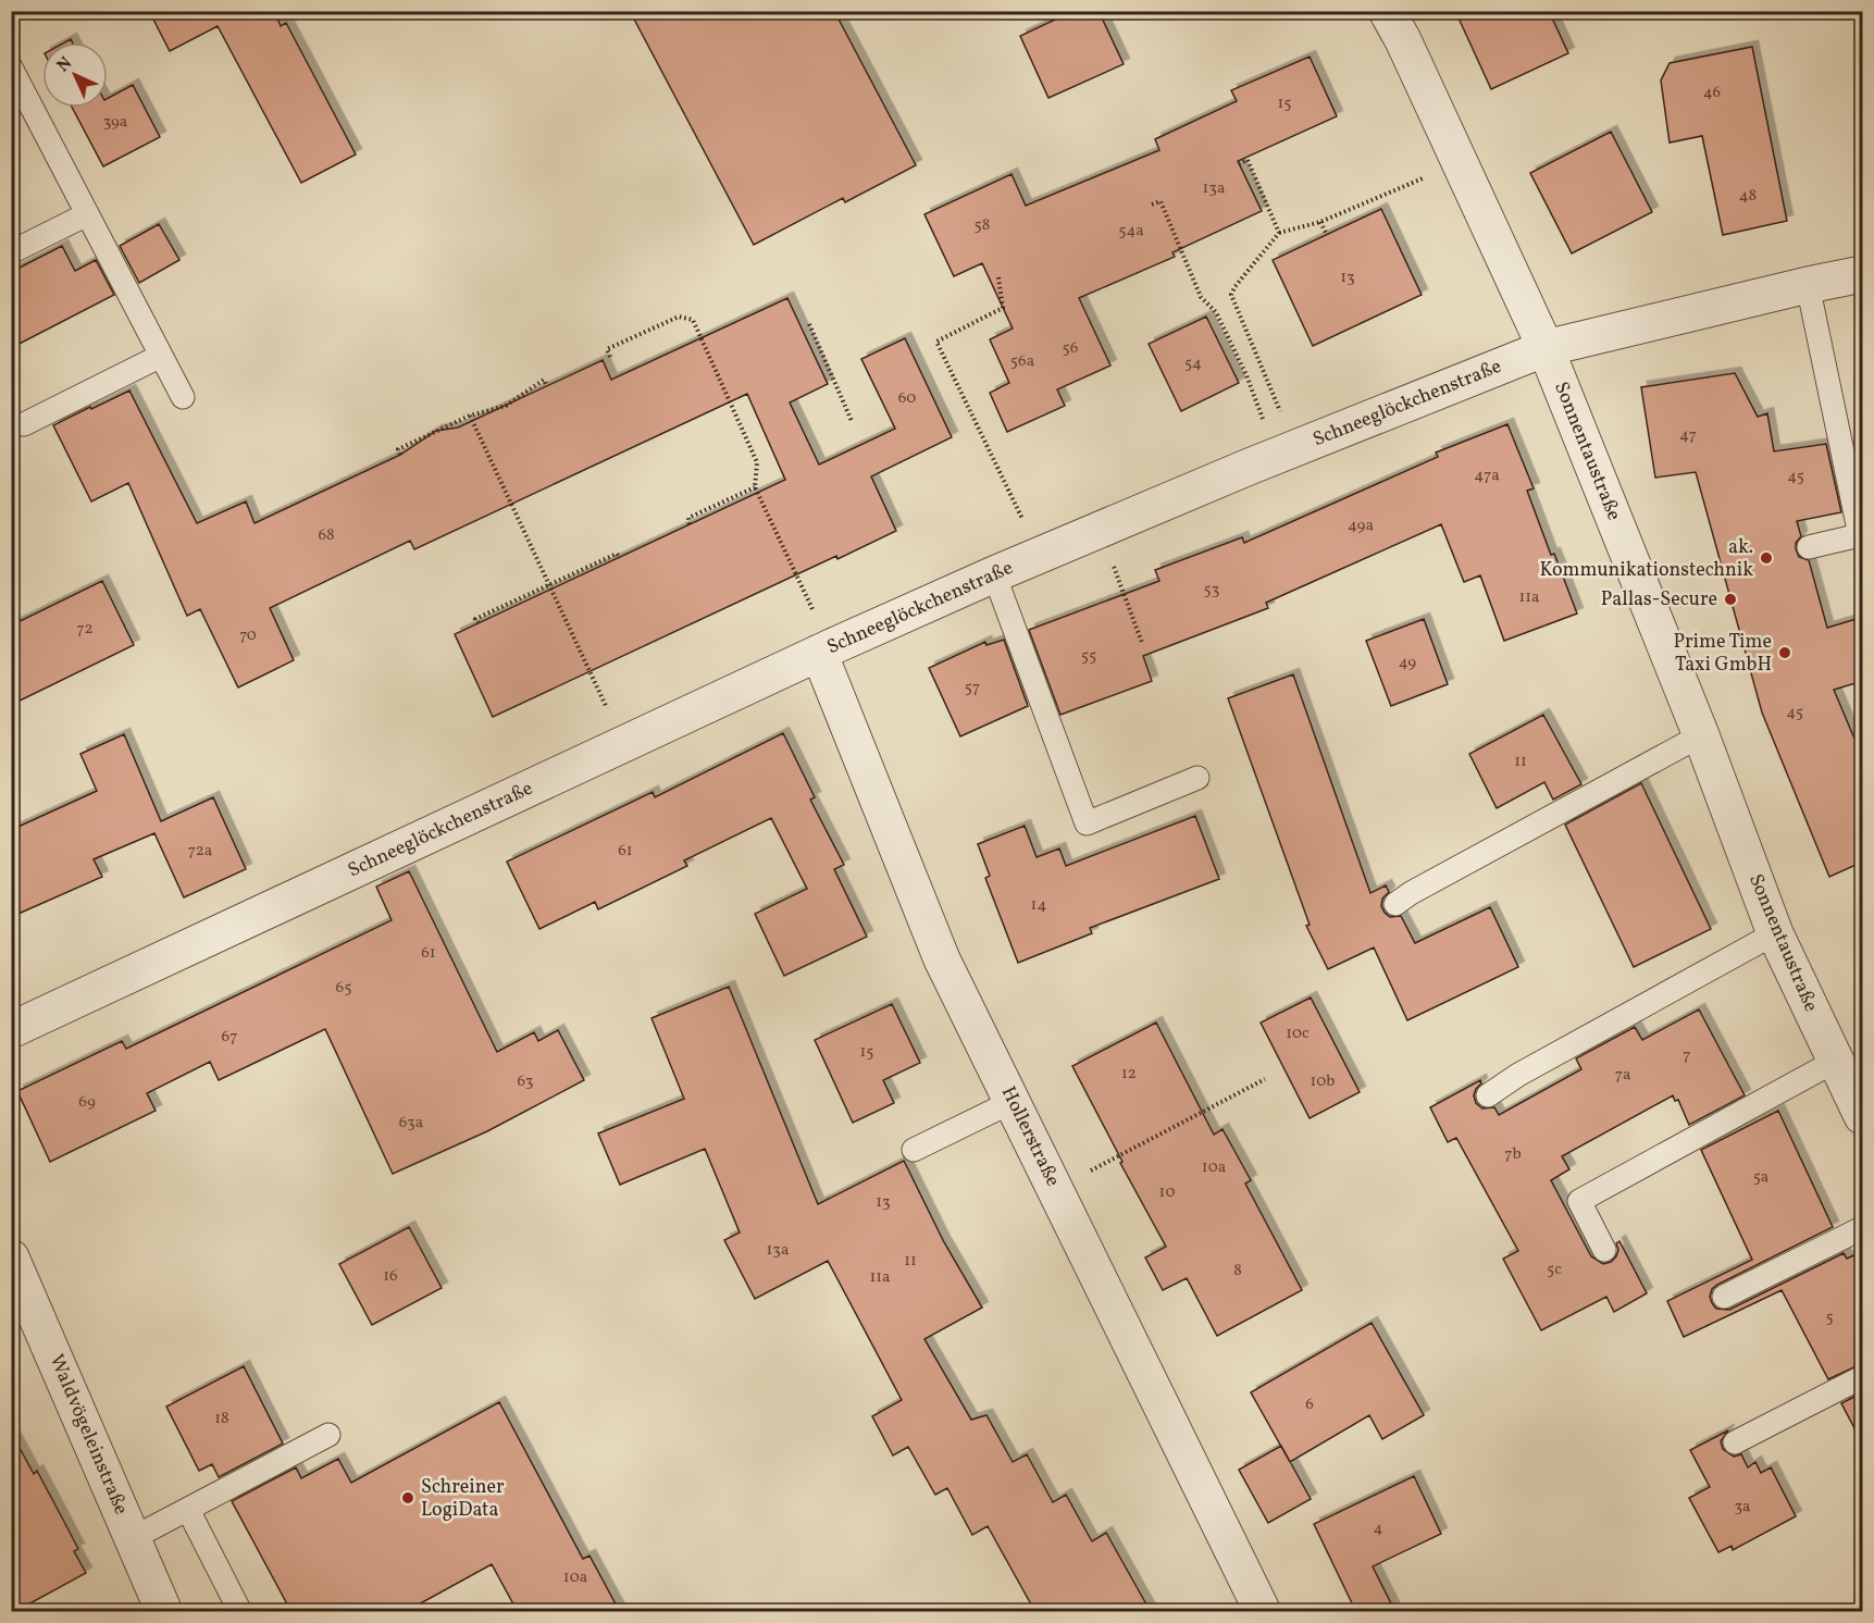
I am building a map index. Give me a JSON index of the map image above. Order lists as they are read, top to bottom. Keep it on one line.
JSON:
{"streets":{"street":["Schneeglöckchenstraße","Sonnentaustraße","Hollerstraße","Waldvögeleinstraße"]},"crossings":[["Schneeglöckchenstraße","Sonnentaustraße"],["Schneeglöckchenstraße","Hollerstraße"]],"places":["ak. Kommunikationstechnik","Pallas-Secure","Prime Time Taxi GmbH","Schreiner LogiData"],"house_numbers":["46","15","39a","13a","48","58","54a","13","56","56a","54","60","47","47a","45","49a","68","53","11a","72","70","55","49","57","45","11","72a","61","14","61","65","10c","67","15","7","12","7a","63","10b","69","63a","7b","10a","5a","10","13","13a","11","5c","8","16","11a","5","6","18","3a","4","10a"],"north":"top left"}
